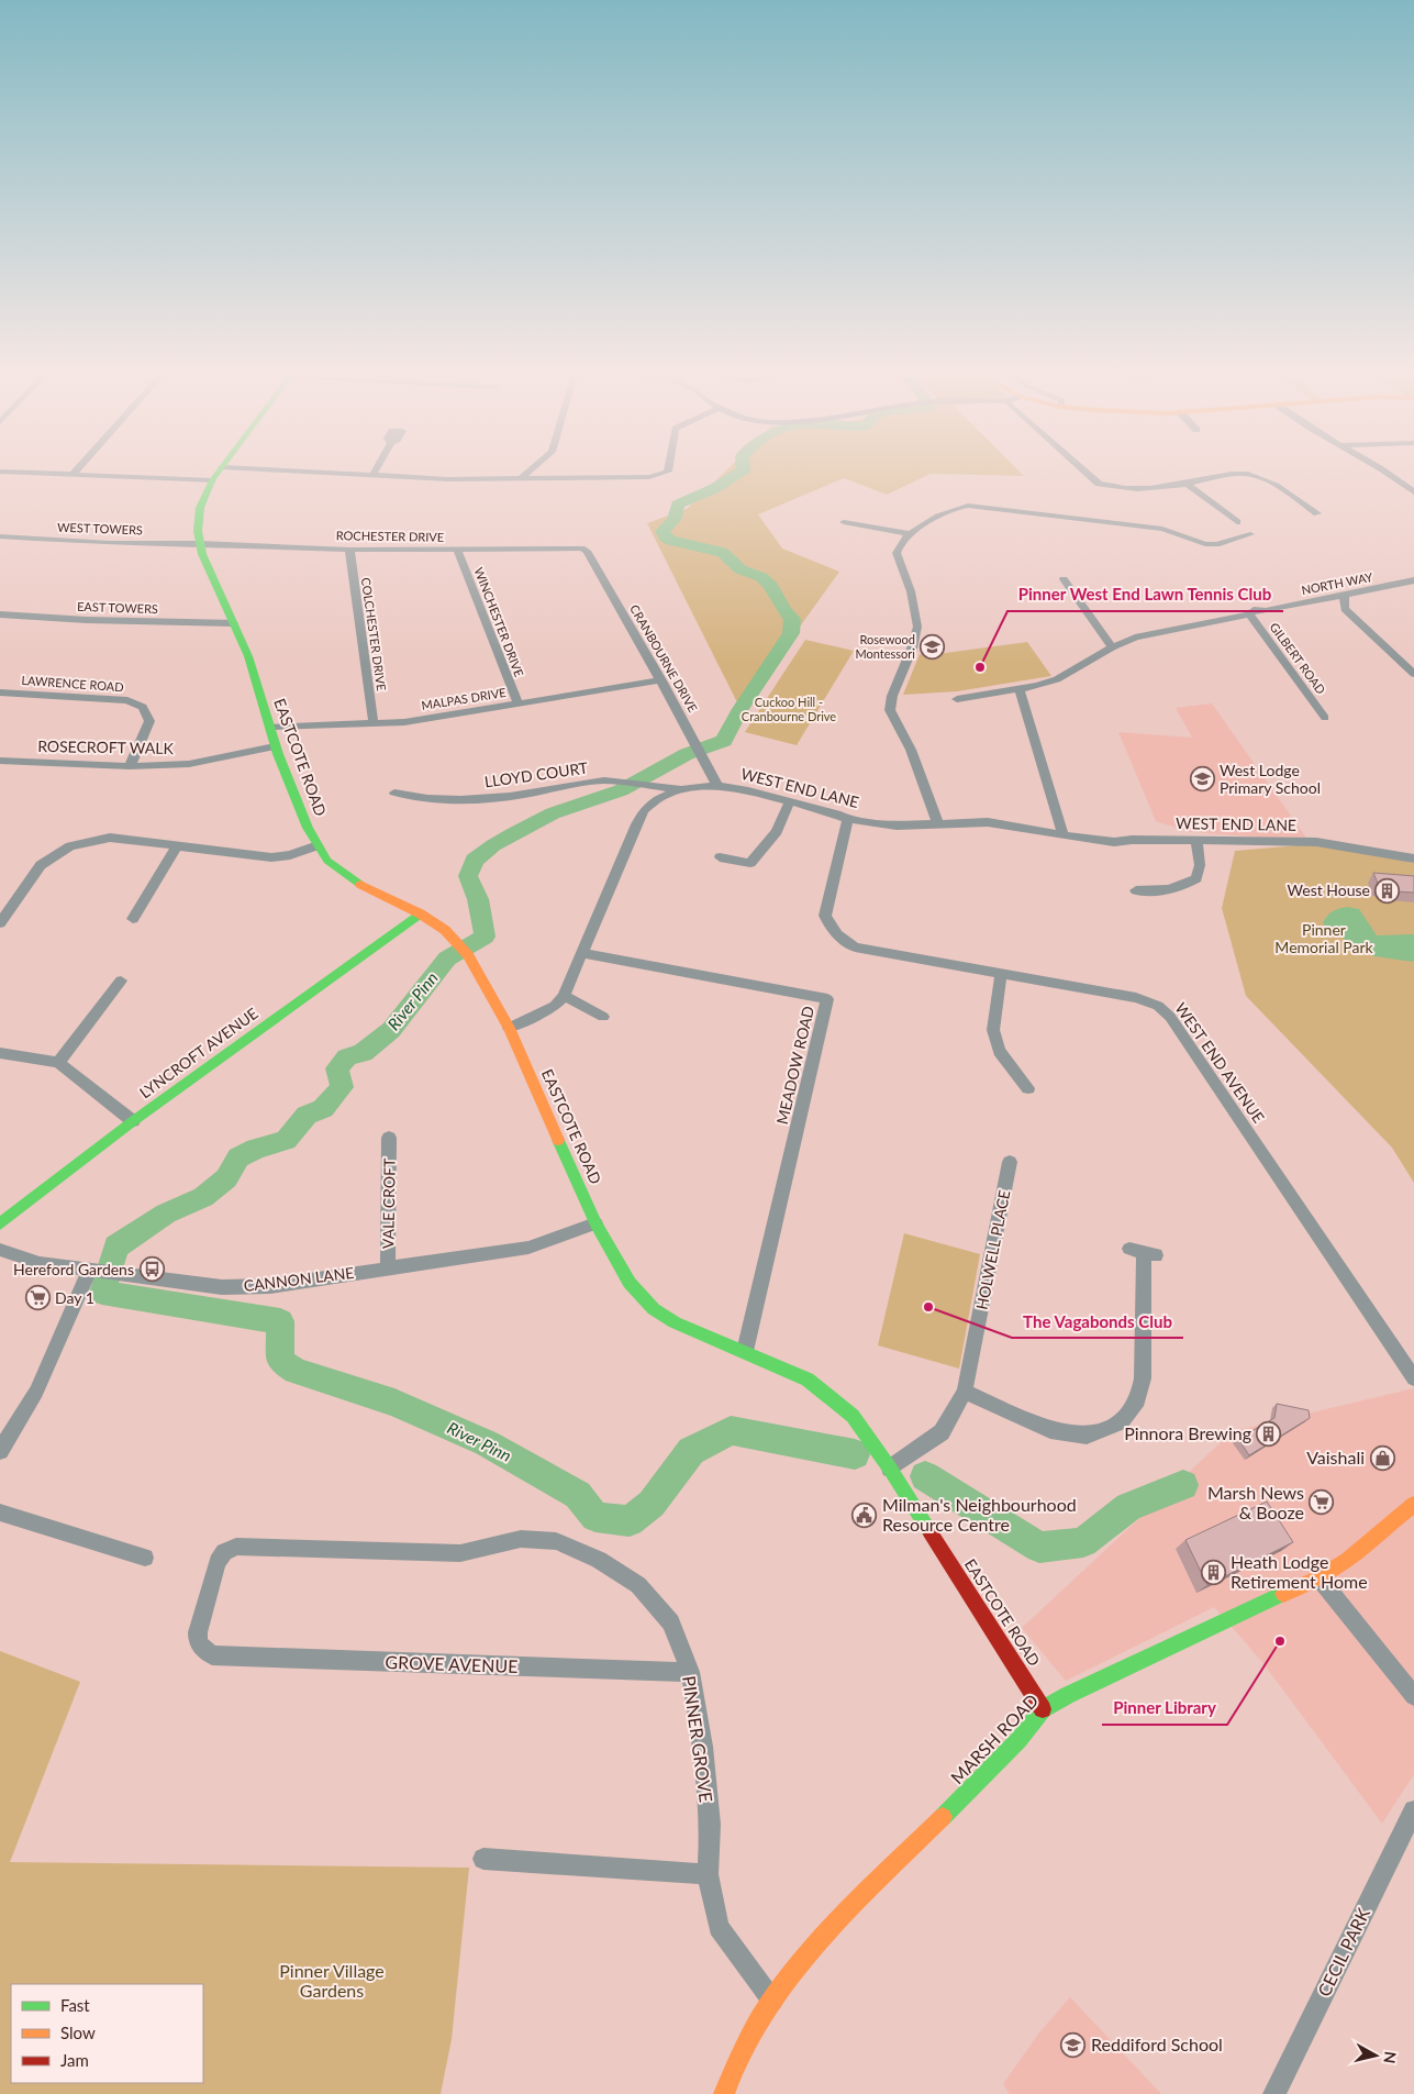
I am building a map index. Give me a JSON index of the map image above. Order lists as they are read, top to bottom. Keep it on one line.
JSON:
{"streets":{"street":["WEST TOWERS","ROCHESTER DRIVE","NORTH WAY","EAST TOWERS","WINCHESTER DRIVE","COLCHESTER DRIVE","CRANBOURNE DRIVE","GILBERT ROAD","LAWRENCE ROAD","MALPAS DRIVE","ROSECROFT WALK","EASTCOTE ROAD","LLOYD COURT","WEST END LANE","LYNCROFT AVENUE","WEST END AVENUE","MEADOW ROAD","VALE CROFT","HOLWELL PLACE","CANNON LANE","GROVE AVENUE","PINNER GROVE","MARSH ROAD","CECIL PARK"]},"crossings":[["WEST TOWERS","ROCHESTER DRIVE"],["WEST TOWERS","EASTCOTE ROAD"],["ROCHESTER DRIVE","WINCHESTER DRIVE"],["ROCHESTER DRIVE","COLCHESTER DRIVE"],["ROCHESTER DRIVE","CRANBOURNE DRIVE"],["ROCHESTER DRIVE","EASTCOTE ROAD"],["NORTH WAY","GILBERT ROAD"],["EAST TOWERS","EASTCOTE ROAD"],["WINCHESTER DRIVE","MALPAS DRIVE"],["COLCHESTER DRIVE","MALPAS DRIVE"],["CRANBOURNE DRIVE","MALPAS DRIVE"],["CRANBOURNE DRIVE","WEST END LANE"],["LAWRENCE ROAD","ROSECROFT WALK"],["MALPAS DRIVE","EASTCOTE ROAD"],["ROSECROFT WALK","EASTCOTE ROAD"],["EASTCOTE ROAD","LYNCROFT AVENUE"],["EASTCOTE ROAD","MEADOW ROAD"],["EASTCOTE ROAD","HOLWELL PLACE"],["EASTCOTE ROAD","CANNON LANE"],["EASTCOTE ROAD","MARSH ROAD"],["LLOYD COURT","WEST END LANE"],["WEST END LANE","WEST END AVENUE"],["WEST END LANE","MEADOW ROAD"],["VALE CROFT","CANNON LANE"],["GROVE AVENUE","PINNER GROVE"],["PINNER GROVE","MARSH ROAD"]],"water":["River Pinn"],"parks":["Cuckoo Hill - Cranbourne Drive","Pinner Memorial Park","Pinner Village Gardens"],"places":{"school or university":["Rosewood Montessori","West Lodge Primary School","Reddiford School"],"other":["Pinner West End Lawn Tennis Club","The Vagabonds Club","Pinner Library"],"building":["West House","Pinnora Brewing","Heath Lodge Retirement Home"],"bus stop":["Hereford Gardens"],"supermarket":["Day 1","Marsh News & Booze"],"shop":["Vaishali"],"public building":["Milman's Neighbourhood Resource Centre"]},"legend":["Fast","Slow","Jam"],"north":"right"}
